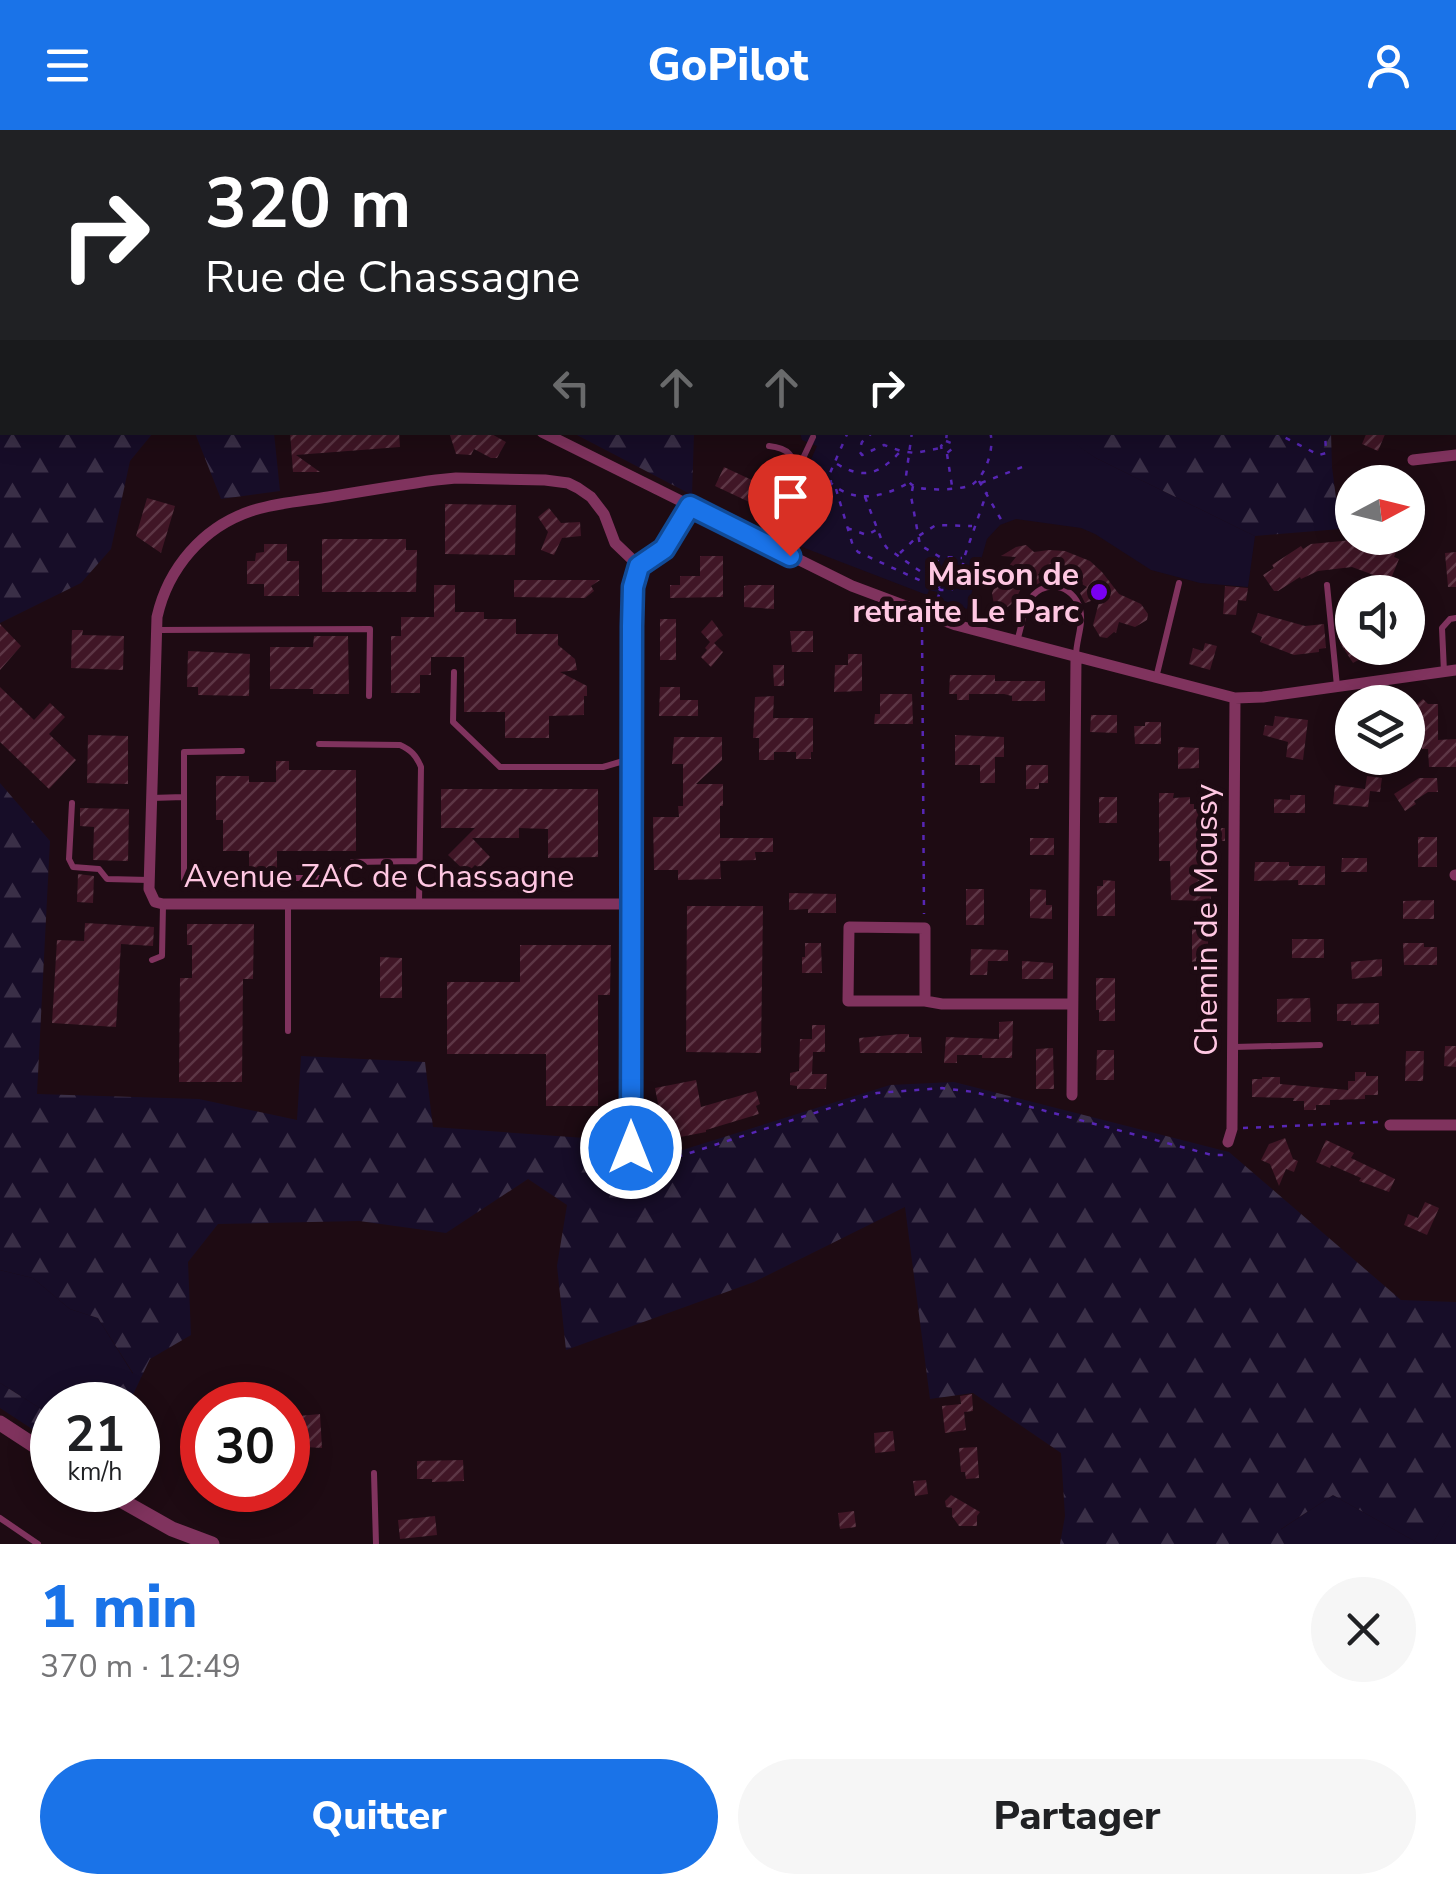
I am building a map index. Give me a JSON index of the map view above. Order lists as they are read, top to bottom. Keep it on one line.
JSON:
{"streets":{"street":["Avenue ZAC de Chassagne","Chemin de Moussy"]},"places":["Maison de retraite Le Parc"],"north":"right","page":{"header":"GoPilot","turn":["320 m","Rue de Chassagne"],"speed":"21 km/h","limit":"30","heading":["1 min","370 m · 12:49"],"buttons":["Quitter","Partager"]}}
